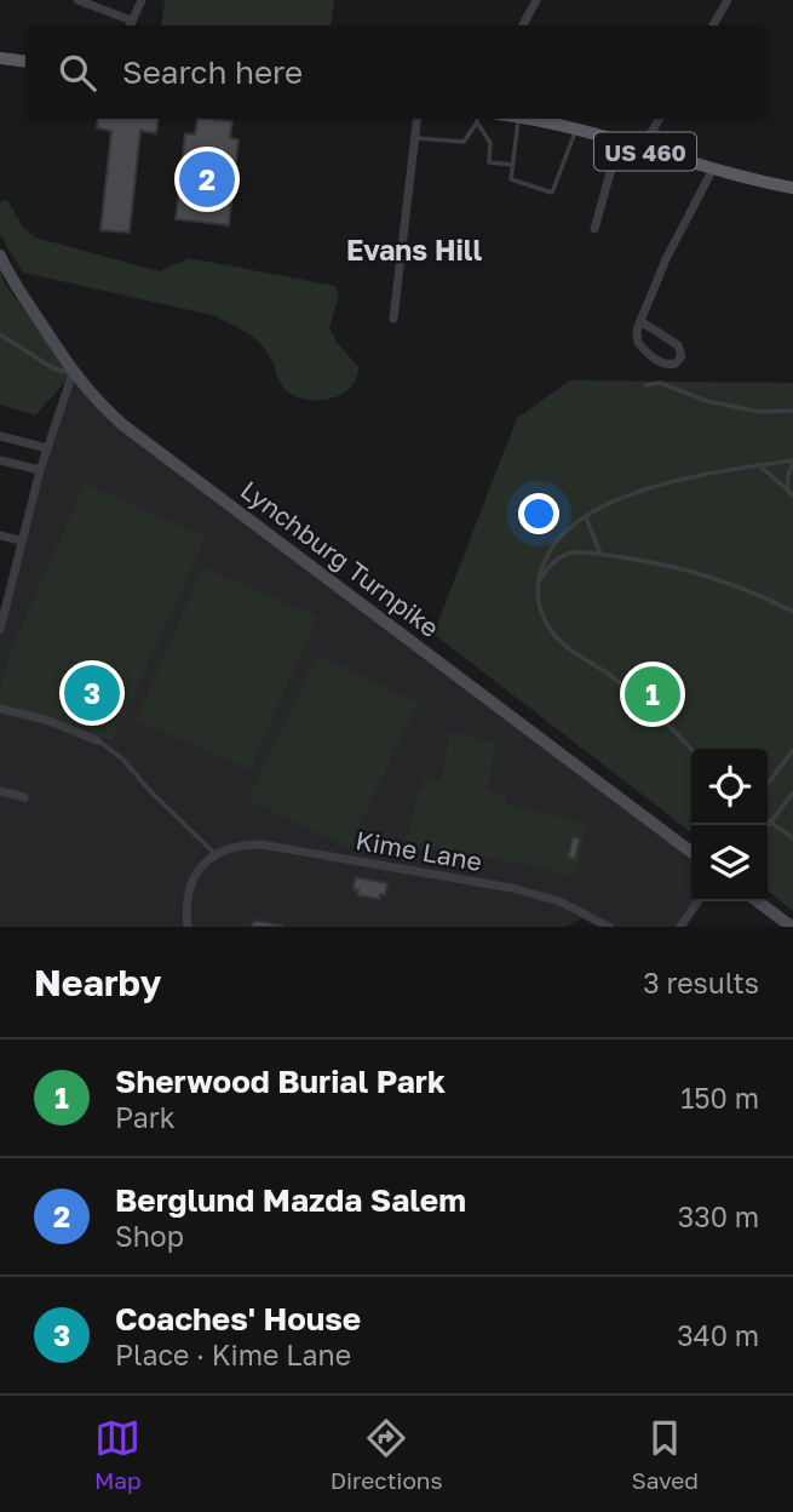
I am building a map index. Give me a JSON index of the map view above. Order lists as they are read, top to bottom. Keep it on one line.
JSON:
{"streets":{"main road":["US 460"],"street":["Lynchburg Turnpike","Kime Lane"]},"districts":["Evans Hill"],"page":{"search":"Search here","pins":["2","3","1"],"heading":["Nearby","3 results"],"list":[{"mark":"1","name":"Sherwood Burial Park","note":"Park","value":"150 m"},{"mark":"2","name":"Berglund Mazda Salem","note":"Shop","value":"330 m"},{"mark":"3","name":"Coaches' House","note":"Place · Kime Lane","value":"340 m"}],"nav":["Map","Directions","Saved"]}}
